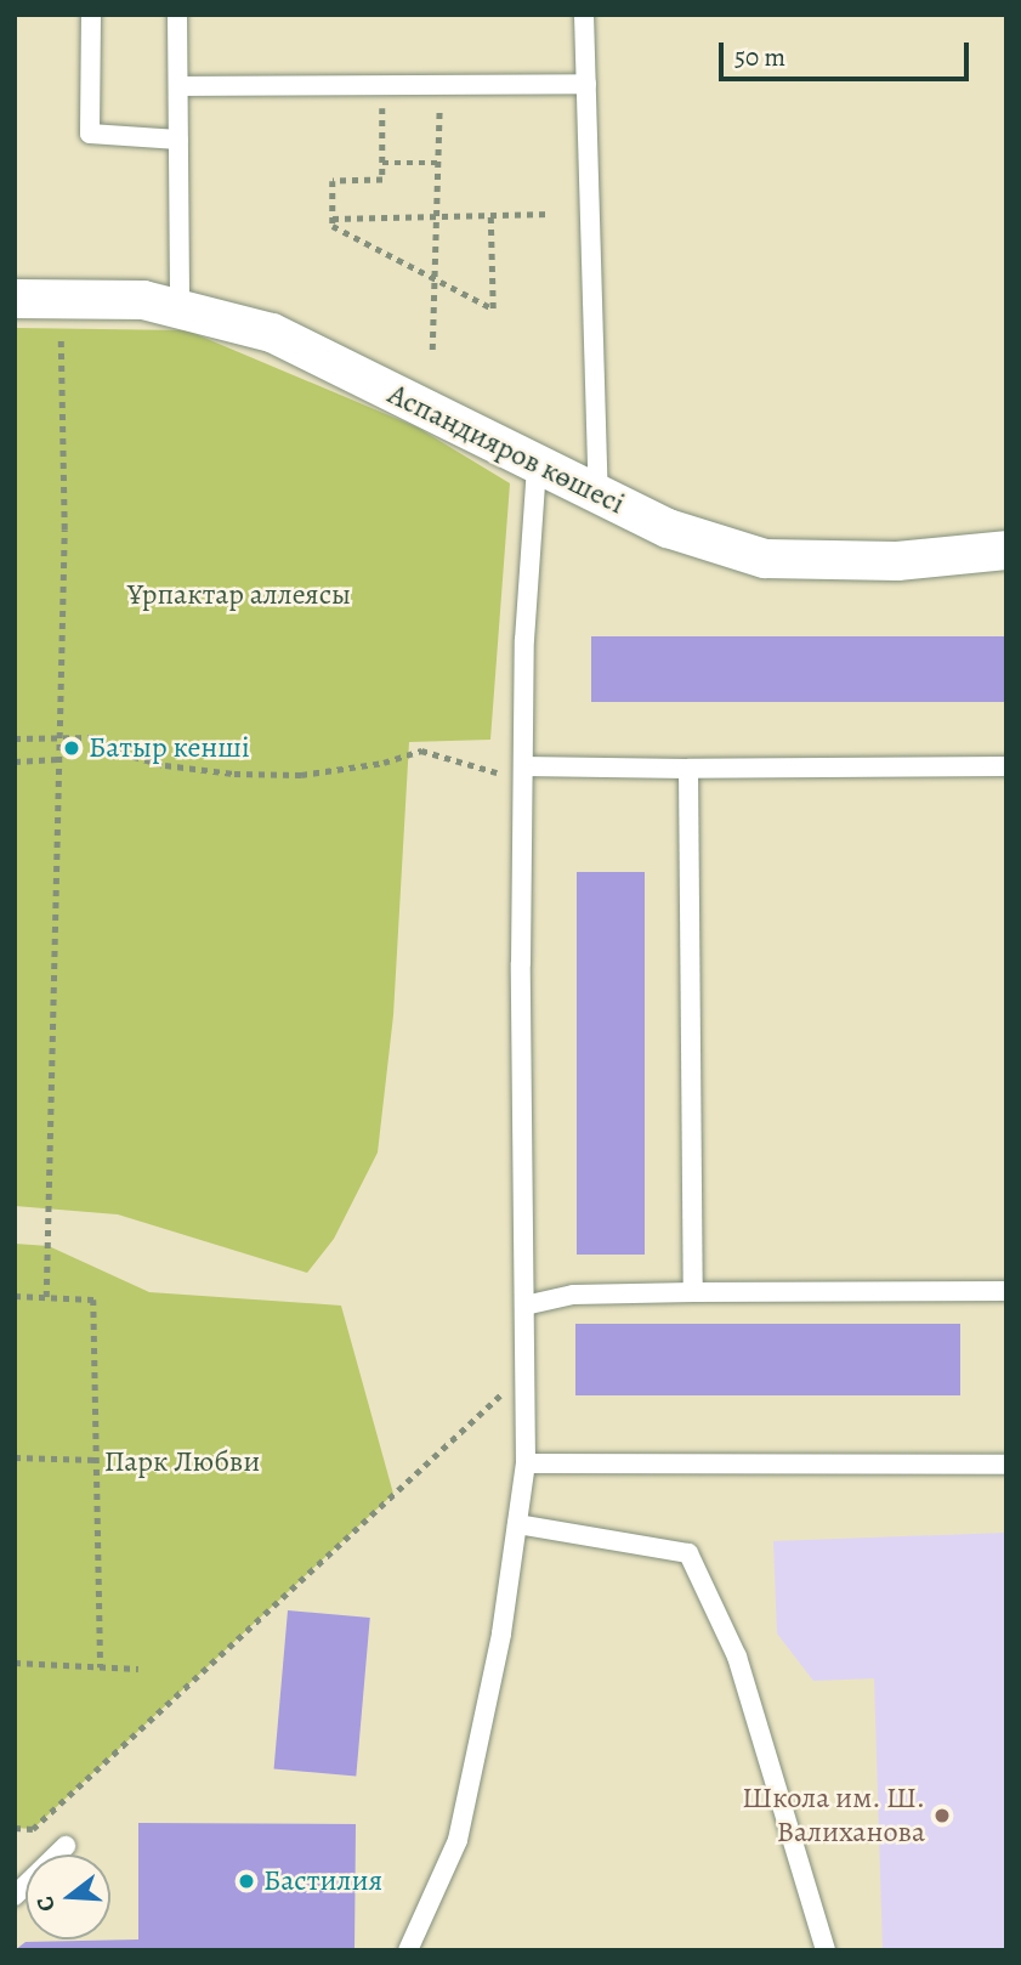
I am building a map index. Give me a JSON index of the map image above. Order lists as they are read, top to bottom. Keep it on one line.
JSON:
{"streets":{"street":["Аспандияров көшесі"]},"parks":["Ұрпактар аллеясы","Парк Любви"],"places":["Батыр кенші","Школа им. Ш. Валиханова","Бастилия"],"scale_bar":"50 m","north":"left"}
